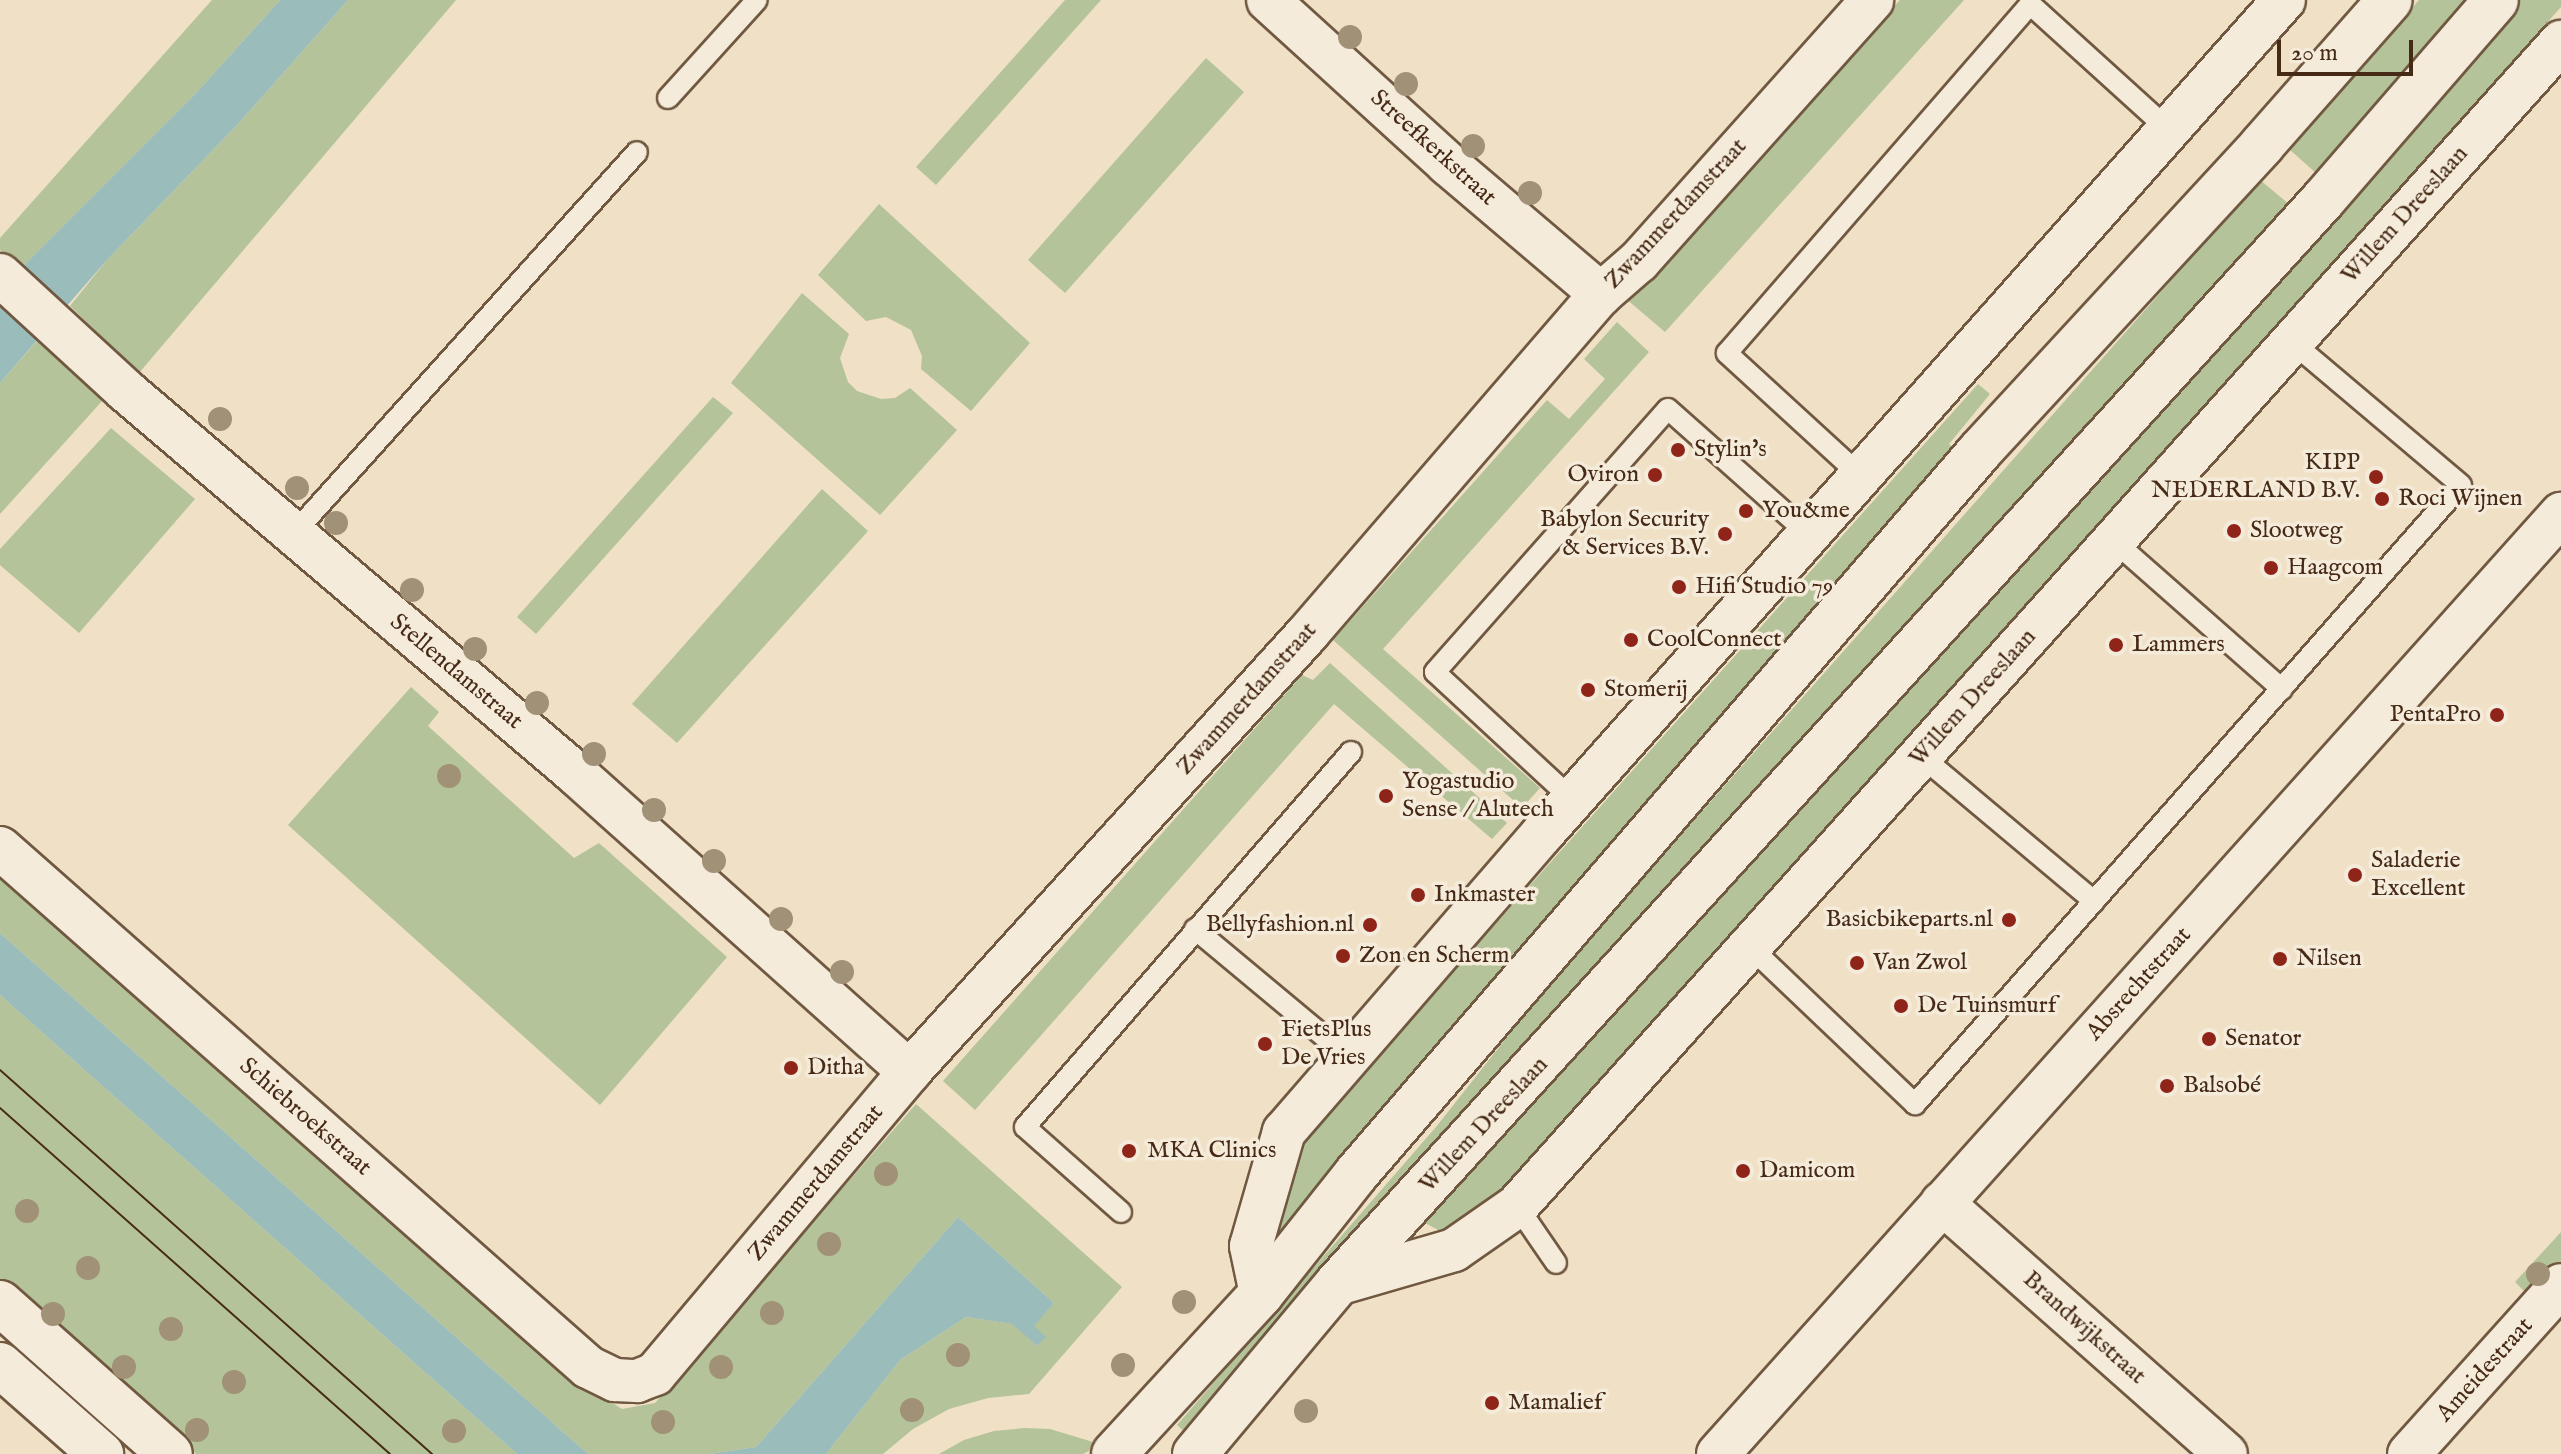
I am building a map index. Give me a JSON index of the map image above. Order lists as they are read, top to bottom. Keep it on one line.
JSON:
{"streets":{"main road":["Willem Dreeslaan"],"street":["Streefkerkstraat","Zwammerdamstraat","Stellendamstraat","Absrechtstraat","Schiebroekstraat","Brandwijkstraat","Ameidestraat"]},"crossings":[["Streefkerkstraat","Zwammerdamstraat"],["Zwammerdamstraat","Stellendamstraat"],["Zwammerdamstraat","Schiebroekstraat"],["Absrechtstraat","Brandwijkstraat"]],"places":["Stylin's","Oviron","KIPP NEDERLAND B.V.","Roci Wijnen","You&me","Slootweg","Babylon Security & Services B.V.","Haagcom","Hifi Studio 79","CoolConnect","Lammers","Stomerij","PentaPro","Yogastudio Sense / Alutech","Saladerie Excellent","Inkmaster","Basicbikeparts.nl","Bellyfashion.nl","Zon en Scherm","Nilsen","Van Zwol","De Tuinsmurf","Senator","FietsPlus De Vries","Ditha","Balsobé","MKA Clinics","Damicom","Mamalief"],"scale_bar":"20 m"}
